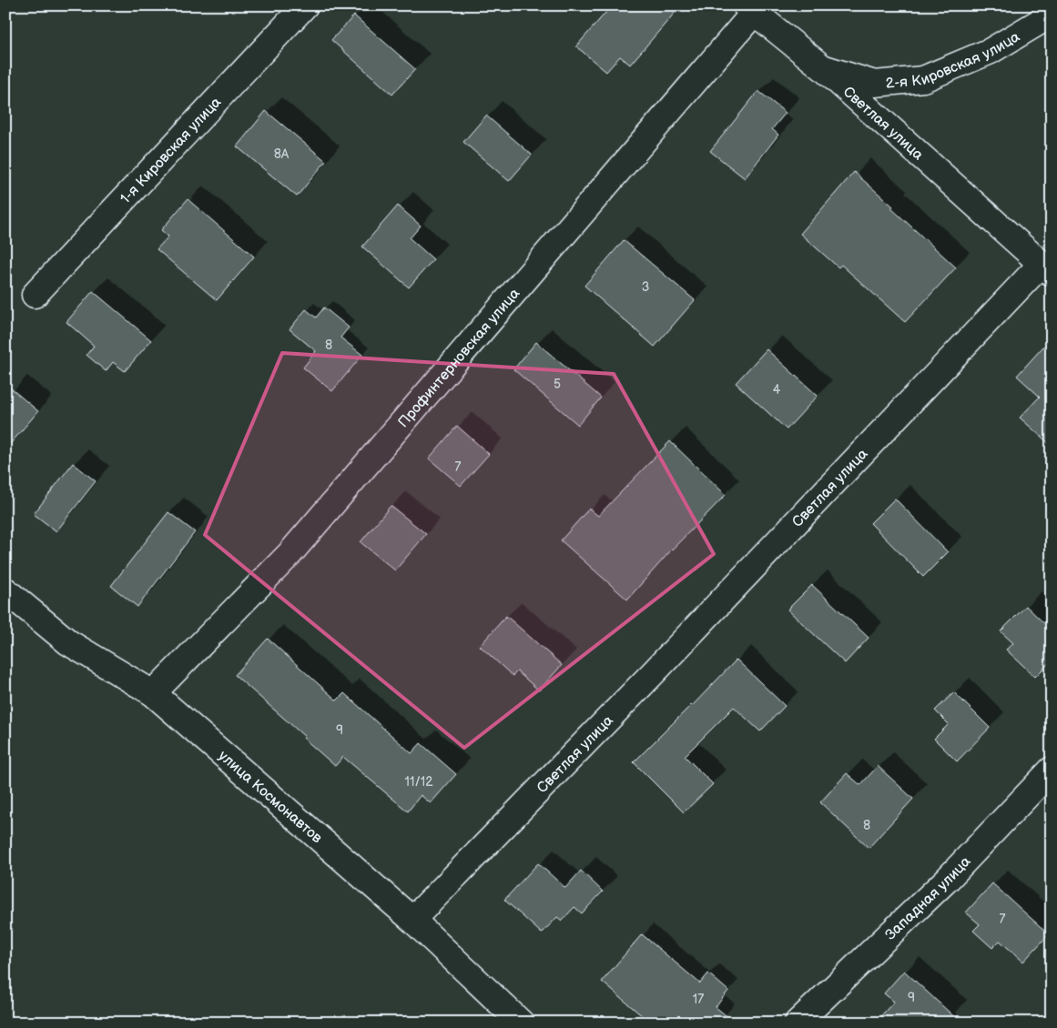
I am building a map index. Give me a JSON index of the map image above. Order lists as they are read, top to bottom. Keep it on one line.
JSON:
{"streets":{"street":["2-я Кировская улица","Светлая улица","1-я Кировская улица","Профинтерновская улица","улица Космонавтов","Западная улица"]},"crossings":[["2-я Кировская улица","Светлая улица"],["Светлая улица","Профинтерновская улица"],["Светлая улица","улица Космонавтов"],["Профинтерновская улица","улица Космонавтов"]],"house_numbers":["8А","3","8","5","4","7","9","11/12","8","7","9","17"]}
